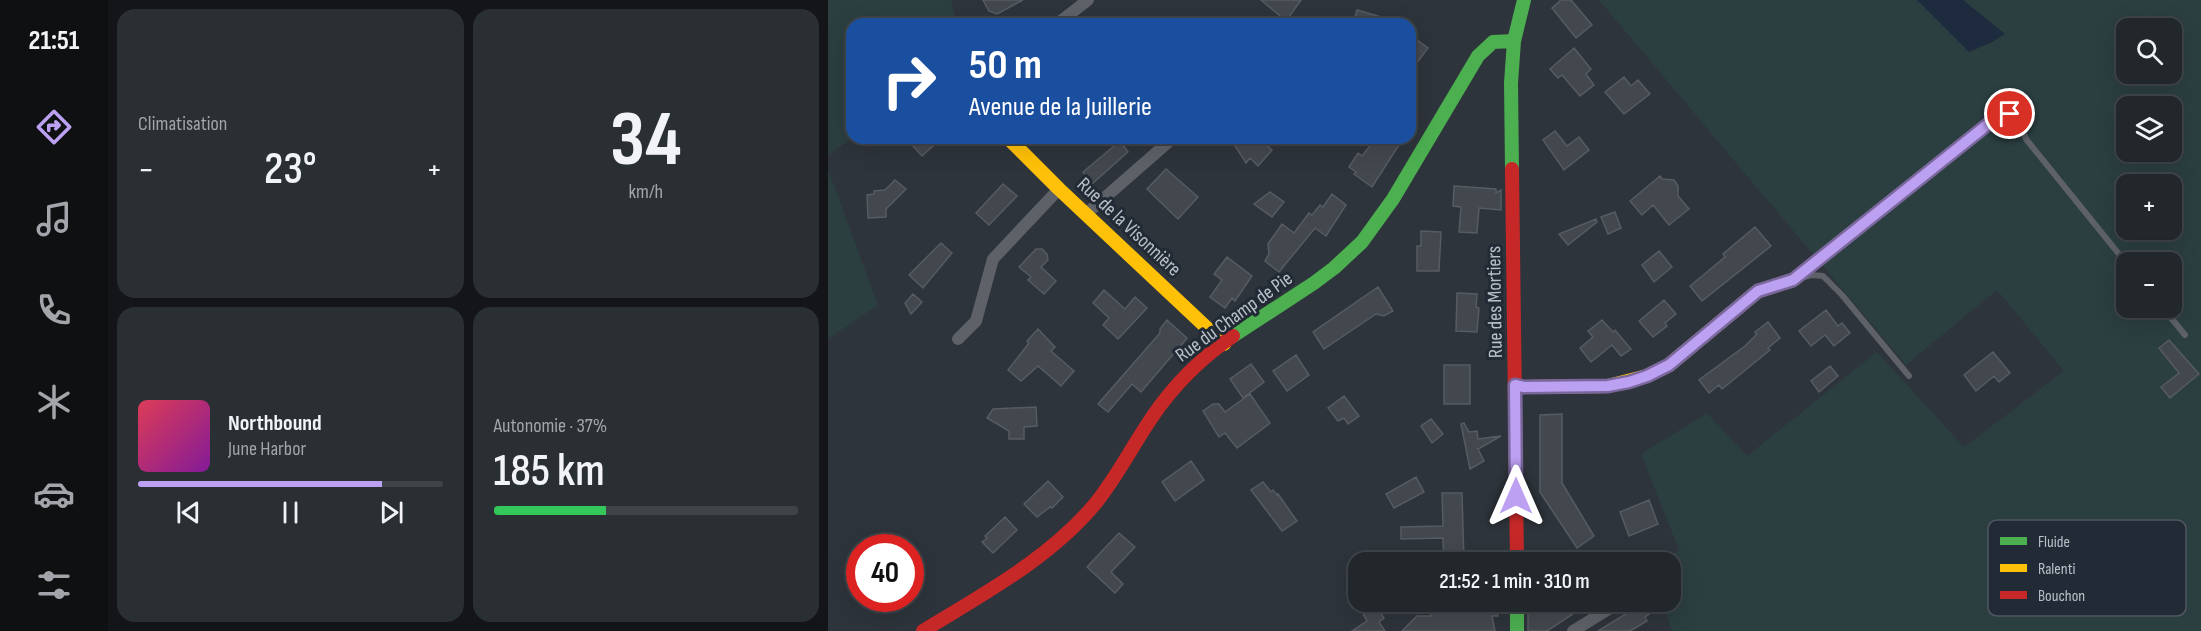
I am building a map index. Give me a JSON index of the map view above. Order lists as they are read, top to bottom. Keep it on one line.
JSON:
{"streets":{"street":["Rue de la Visonnière","Rue des Mortiers","Rue du Champ de Pie"]},"crossings":[["Rue de la Visonnière","Rue du Champ de Pie"],["Rue des Mortiers","Rue du Champ de Pie"]],"legend":["Fluide","Ralenti","Bouchon"],"page":{"tabs":"21:51","tile":["Climatisation",["34","km/h"],["Autonomie · 37%","185 km"]],"map_buttons":["+","−"],"turn":["50 m","Avenue de la Juillerie"],"heat":["−","23°","+"],"song":["Northbound","June Harbor"],"limit":"40","trip":"21:52 · 1 min · 310 m"}}
